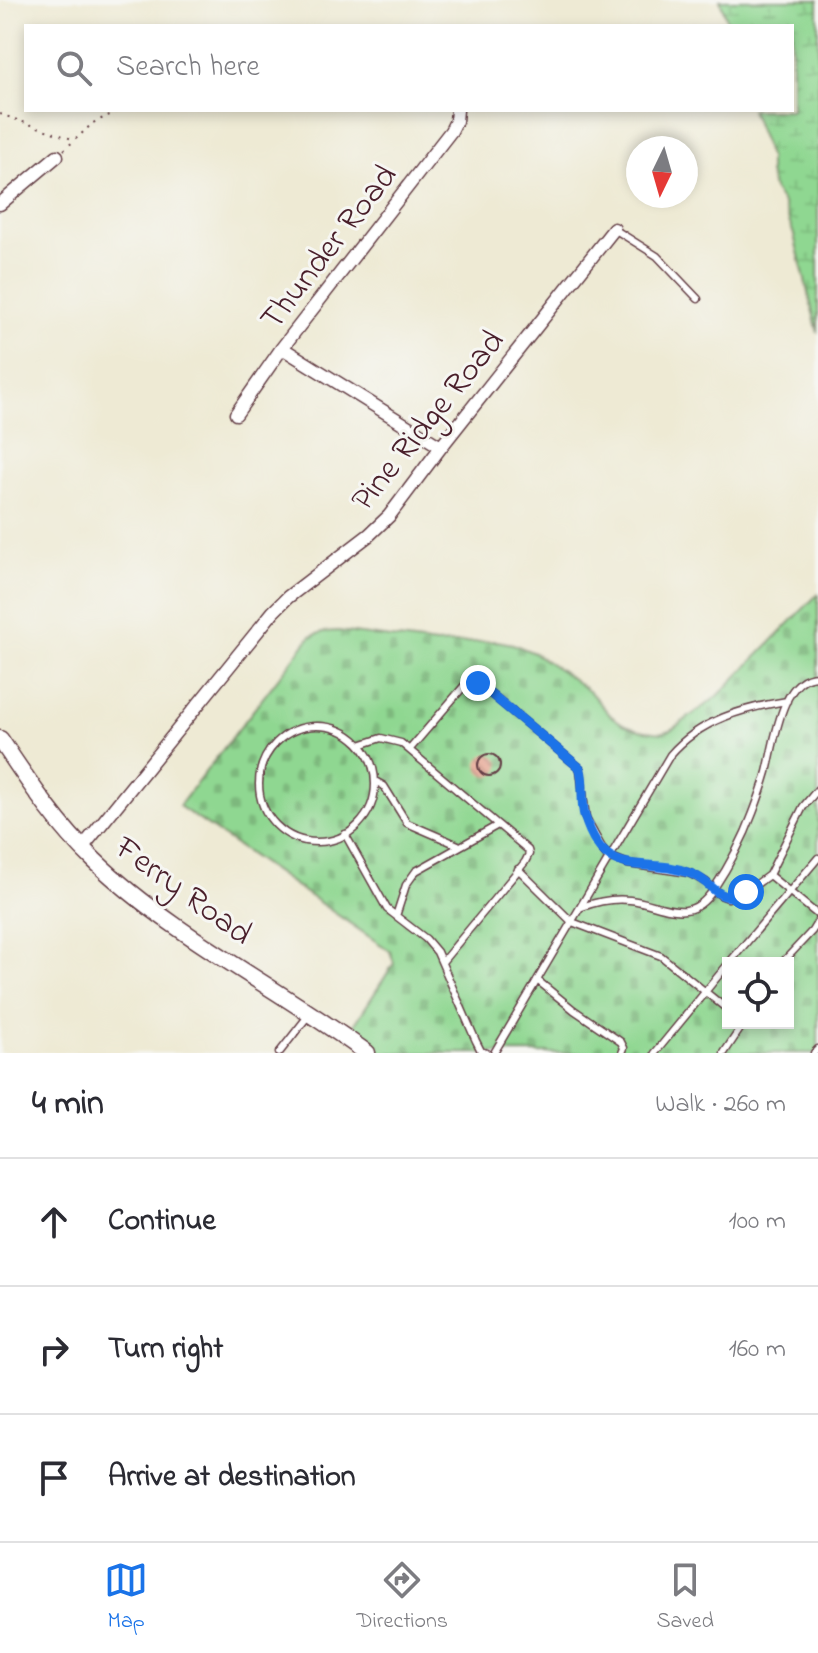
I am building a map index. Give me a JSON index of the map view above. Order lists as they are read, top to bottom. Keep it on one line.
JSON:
{"streets":{"main road":["Ferry Road"],"street":["Thunder Road","Pine Ridge Road"]},"crossings":[["Pine Ridge Road","Ferry Road"]],"north":"bottom","page":{"search":"Search here","heading":["4 min","Walk · 260 m"],"list":[["Continue","100 m"],["Turn right","160 m"],"Arrive at destination"],"nav":["Map","Directions","Saved"]}}
